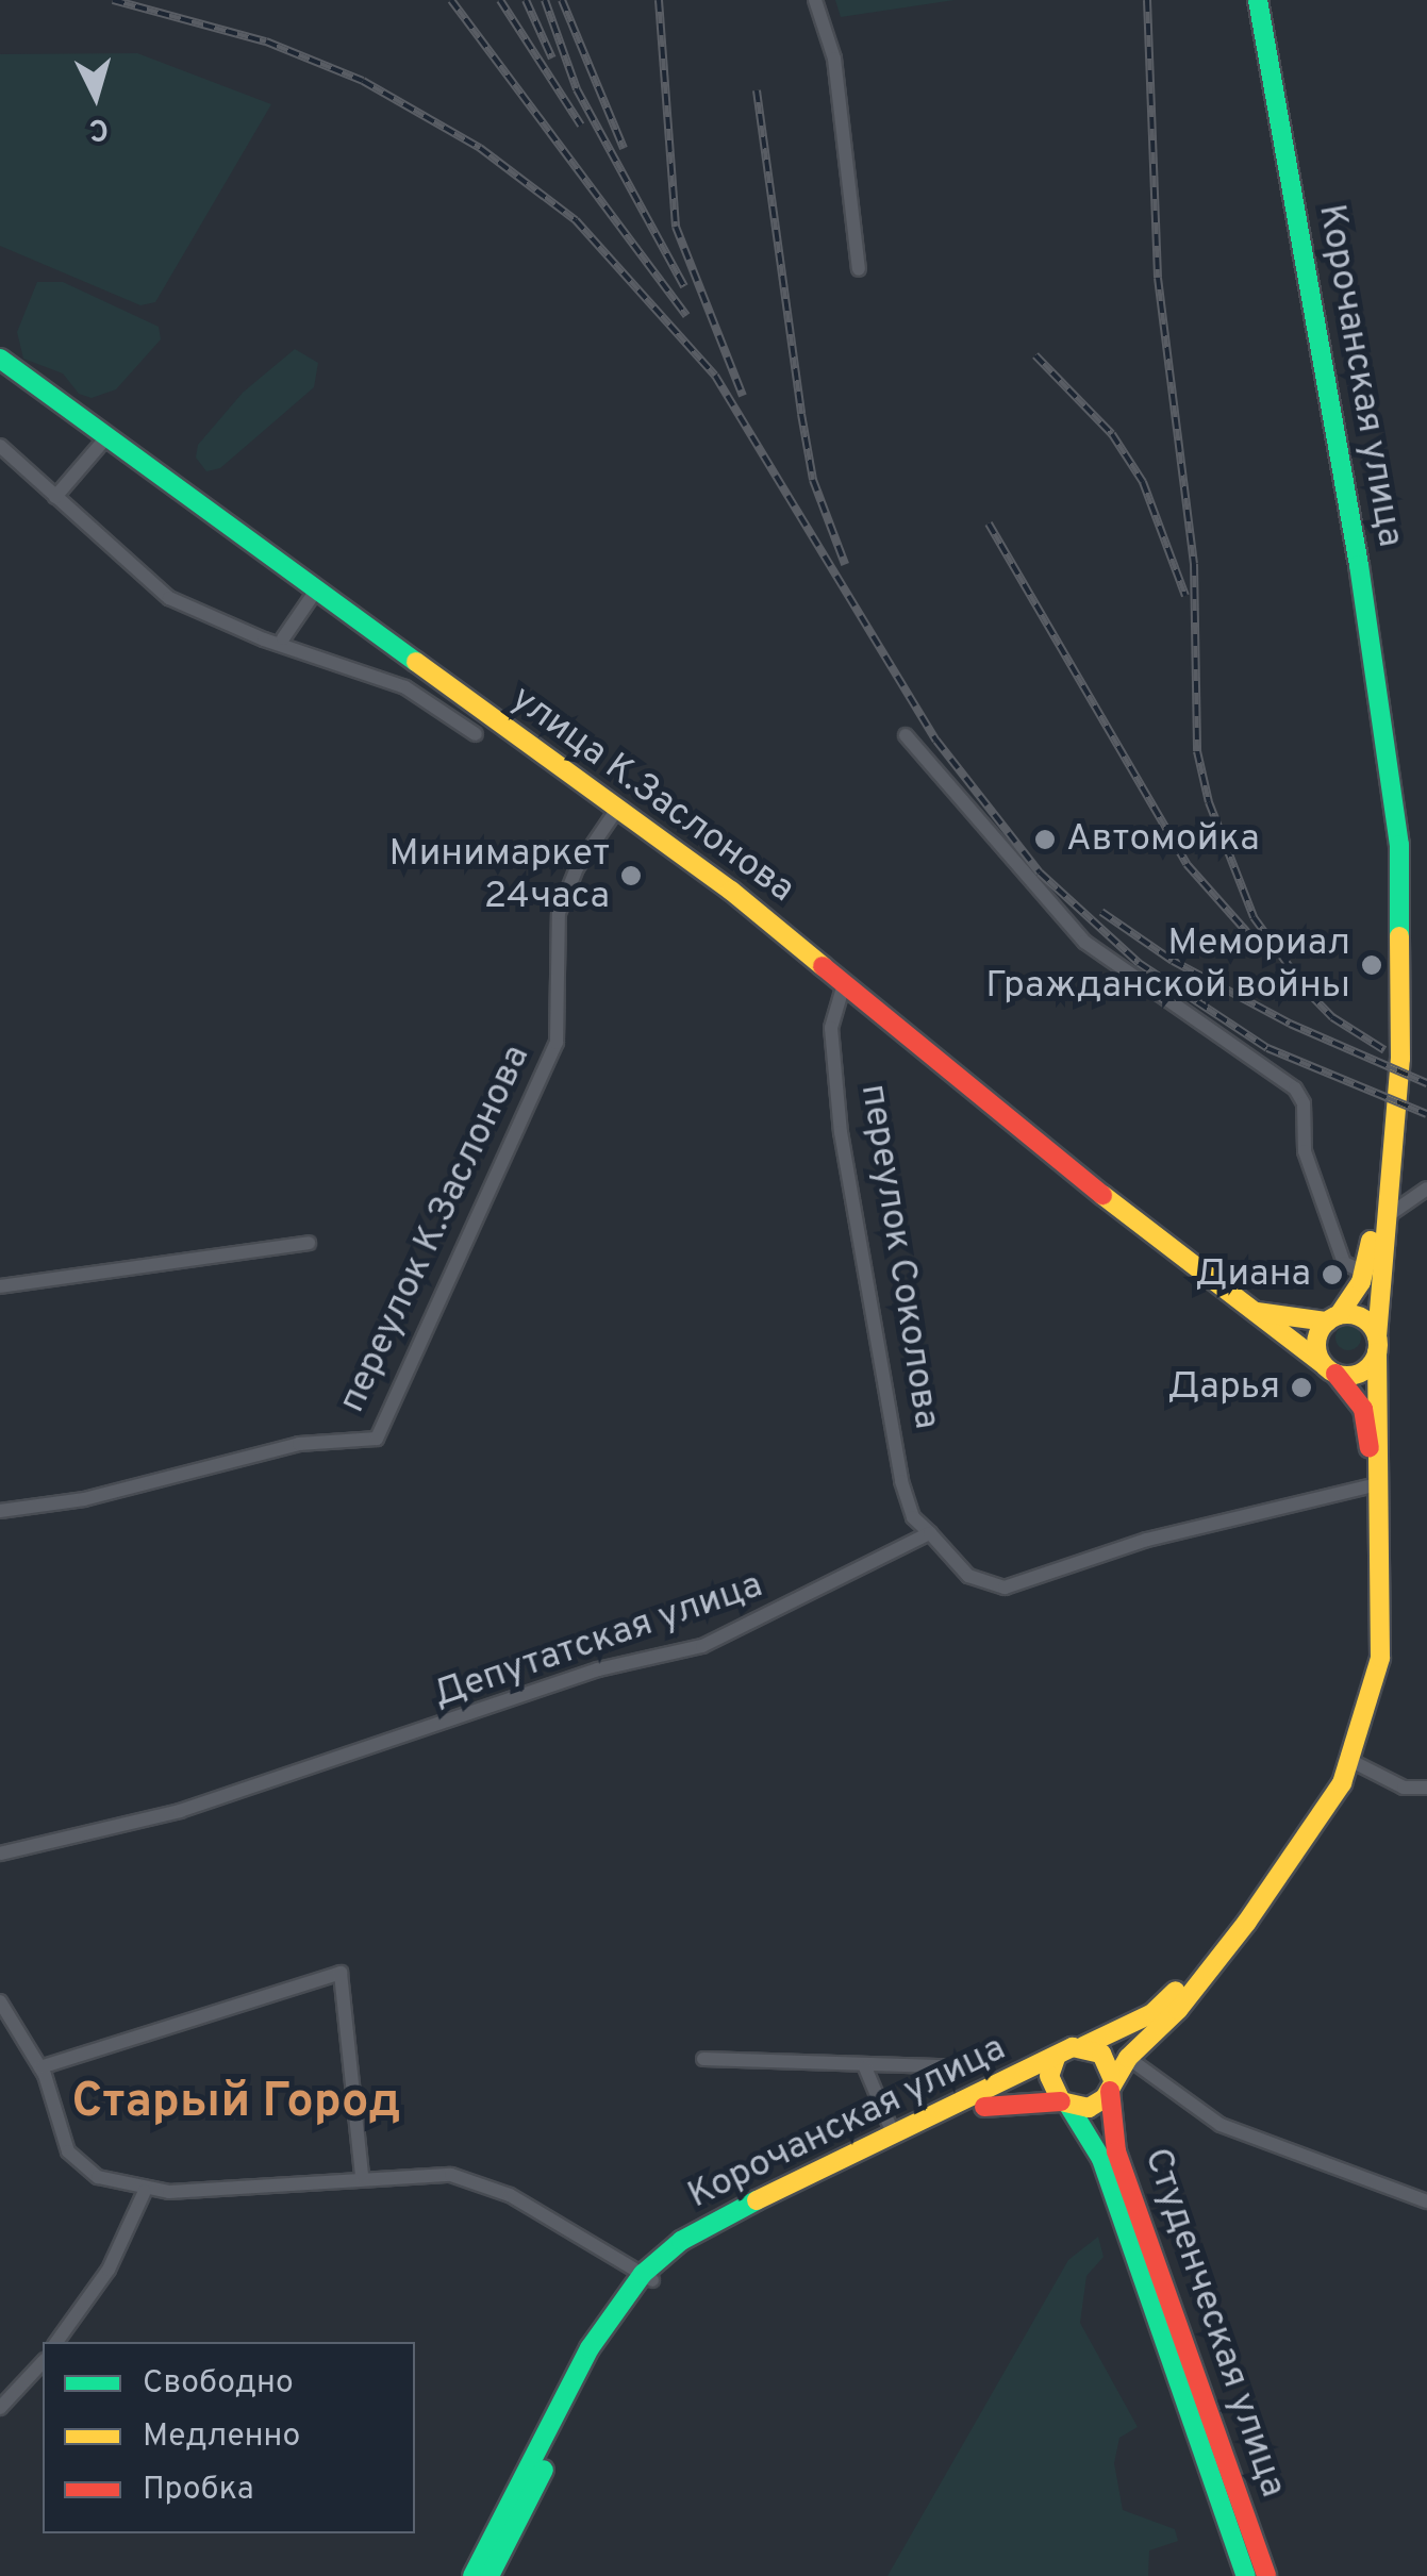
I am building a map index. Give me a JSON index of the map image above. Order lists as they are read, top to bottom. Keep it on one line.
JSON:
{"streets":{"main road":["Корочанская улица","улица К.Заслонова","Студенческая улица"],"street":["переулок К.Заслонова","переулок Соколова","Депутатская улица"]},"crossings":[["Корочанская улица","улица К.Заслонова"],["Корочанская улица","Студенческая улица"],["улица К.Заслонова","переулок К.Заслонова"],["улица К.Заслонова","переулок Соколова"],["переулок Соколова","Депутатская улица"]],"districts":["Старый Город"],"places":["Автомойка","Минимаркет 24часа","Мемориал Гражданской войны","Диана","Дарья"],"legend":["Свободно","Медленно","Пробка"],"north":"bottom"}
